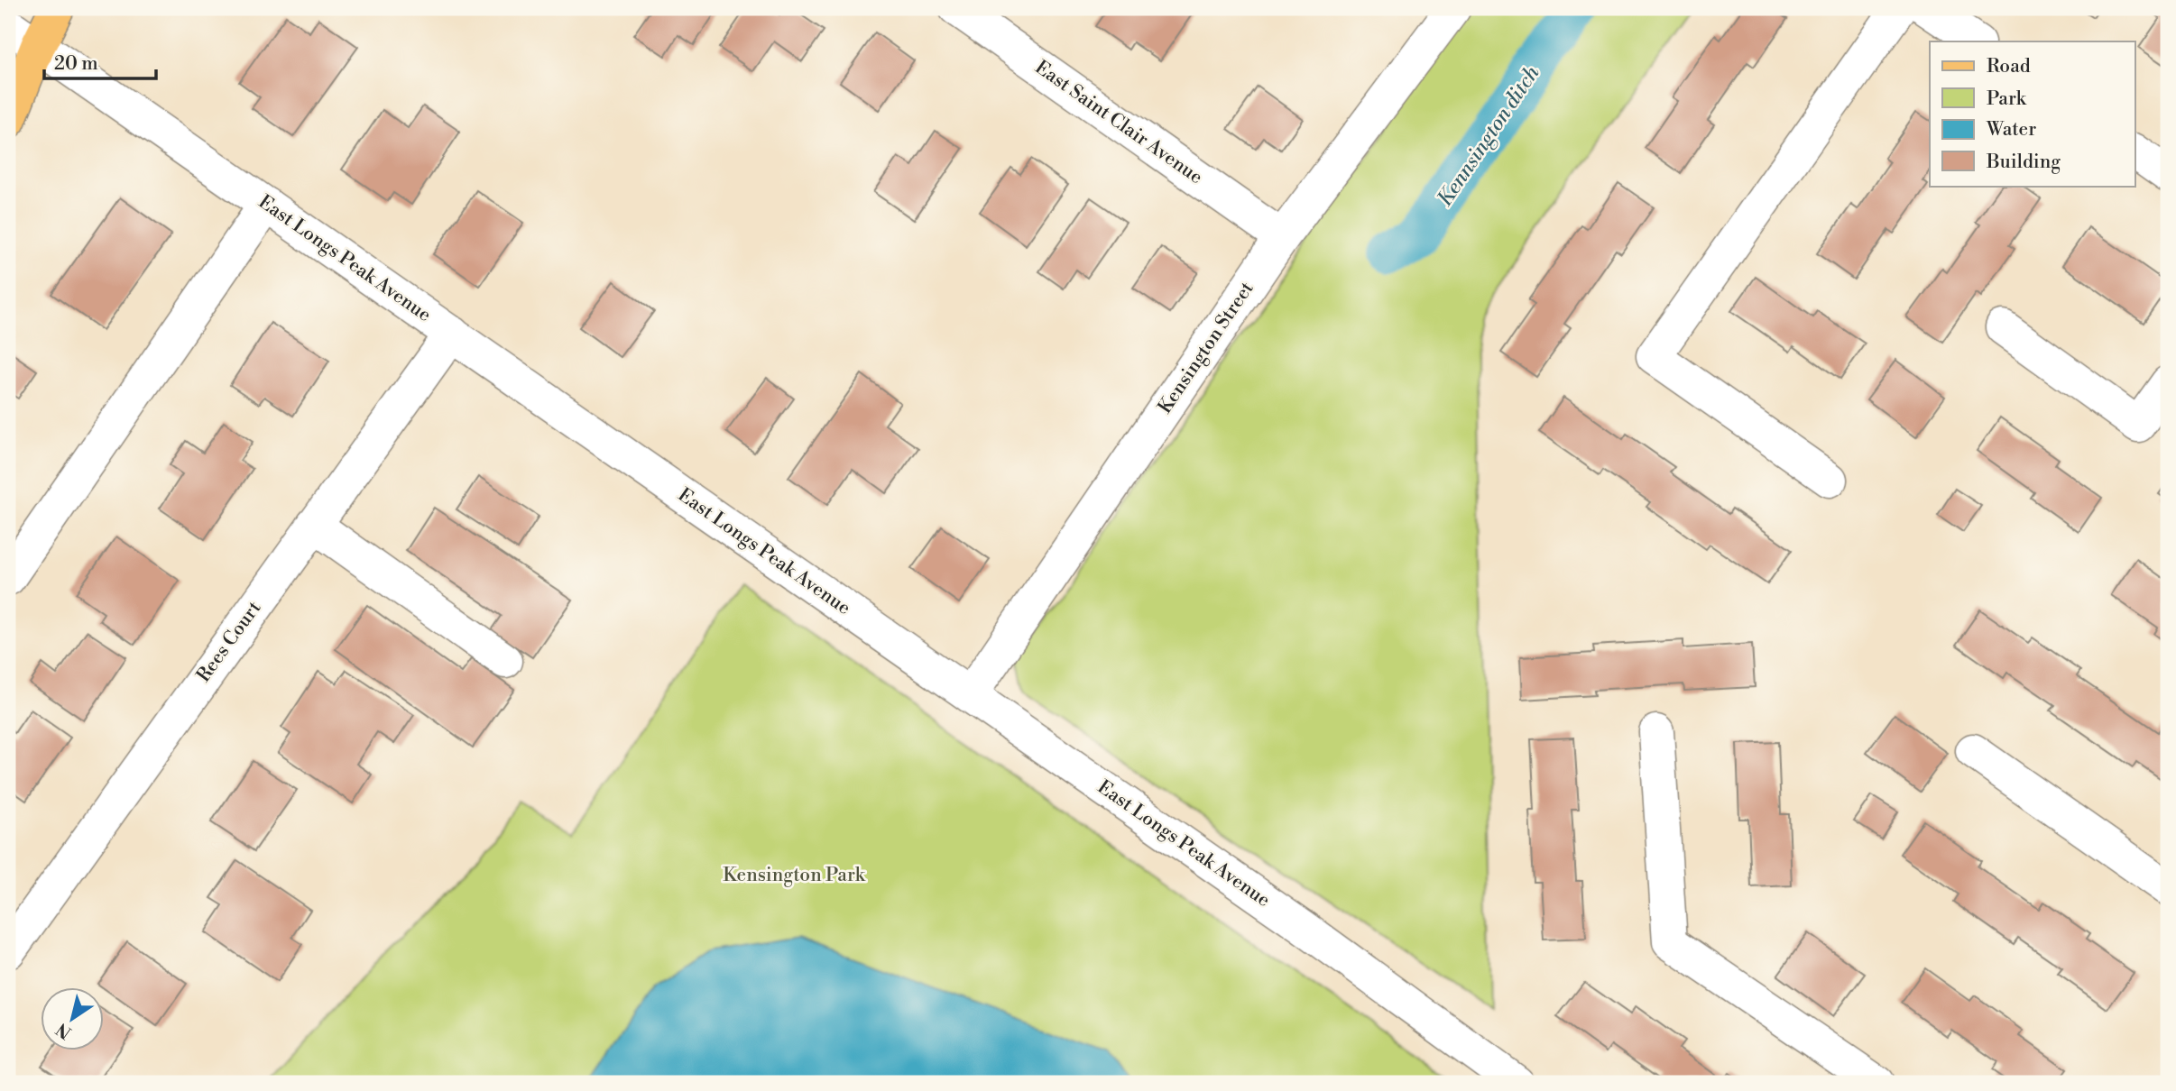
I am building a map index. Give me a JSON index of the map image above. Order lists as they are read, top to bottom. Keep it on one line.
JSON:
{"streets":{"street":["East Saint Clair Avenue","East Longs Peak Avenue","Kensington Street","Rees Court"]},"crossings":[["East Saint Clair Avenue","Kensington Street"],["East Longs Peak Avenue","Kensington Street"],["East Longs Peak Avenue","Rees Court"]],"water":["Kennsington ditch"],"parks":["Kensington Park"],"legend":["Road","Park","Water","Building"],"scale_bar":"20 m","north":"bottom left"}
